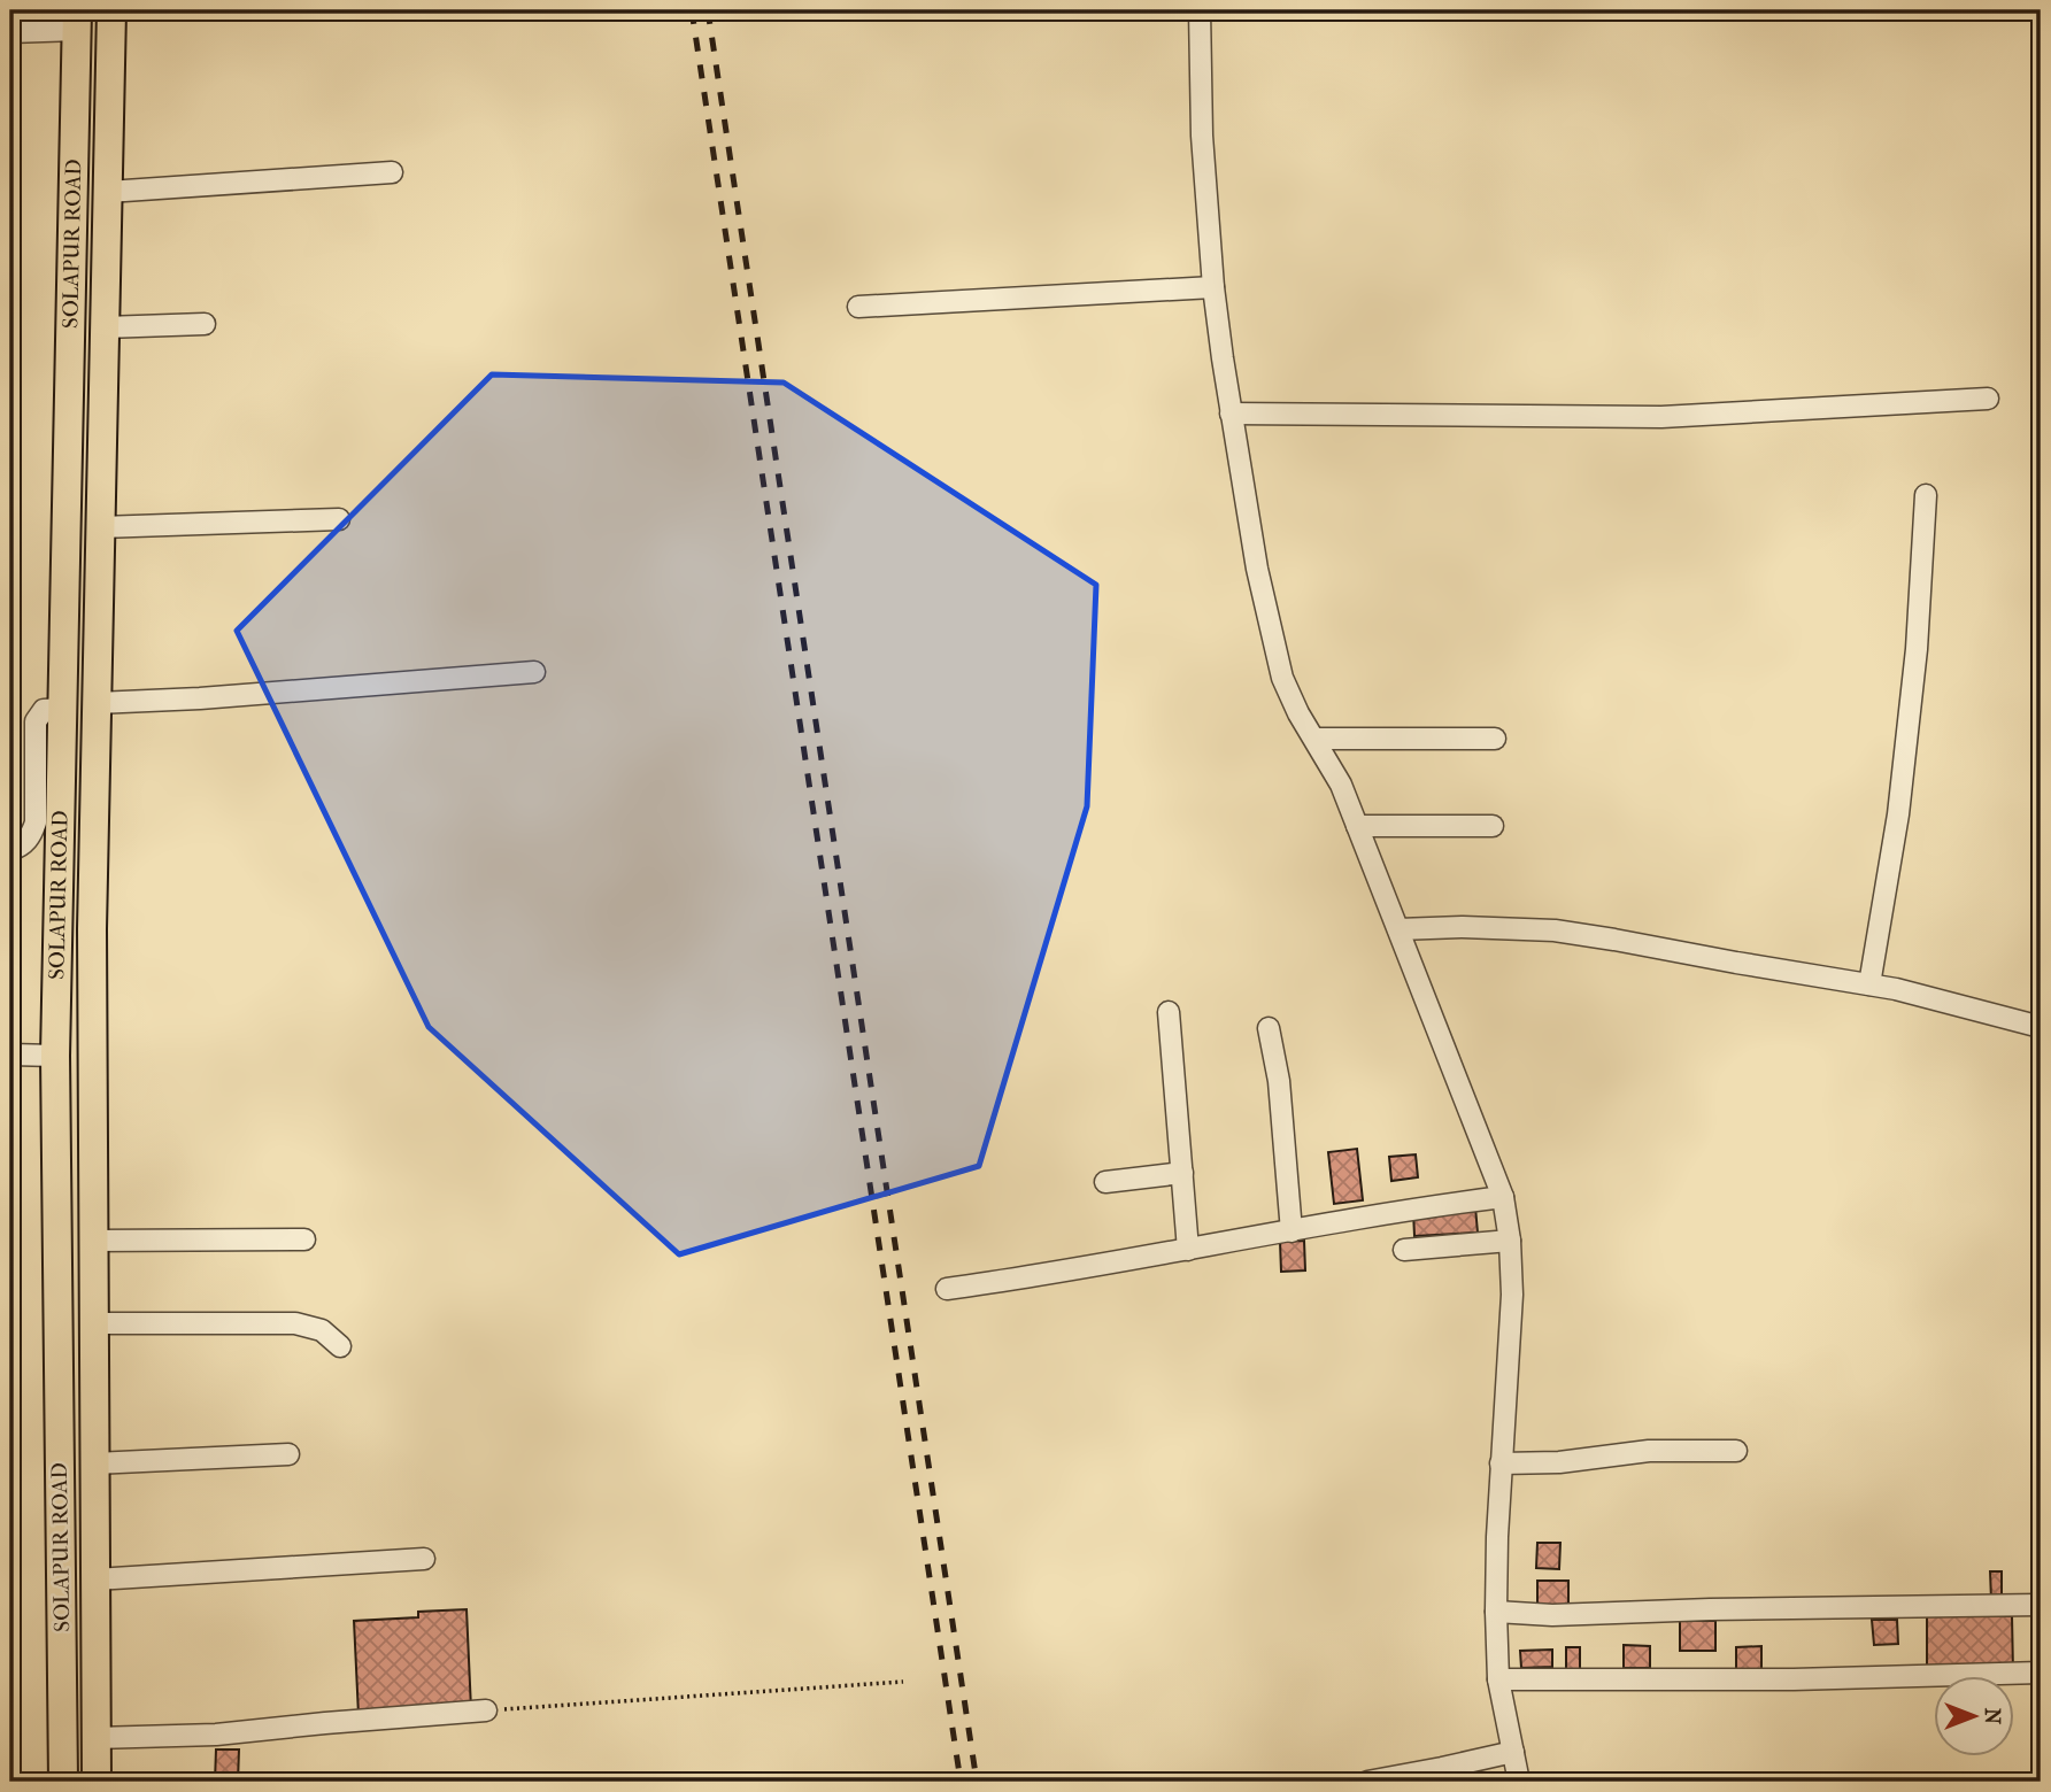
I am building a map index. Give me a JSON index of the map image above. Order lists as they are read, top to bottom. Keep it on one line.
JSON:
{"streets":{"highway":["SOLAPUR ROAD"]},"north":"right"}
